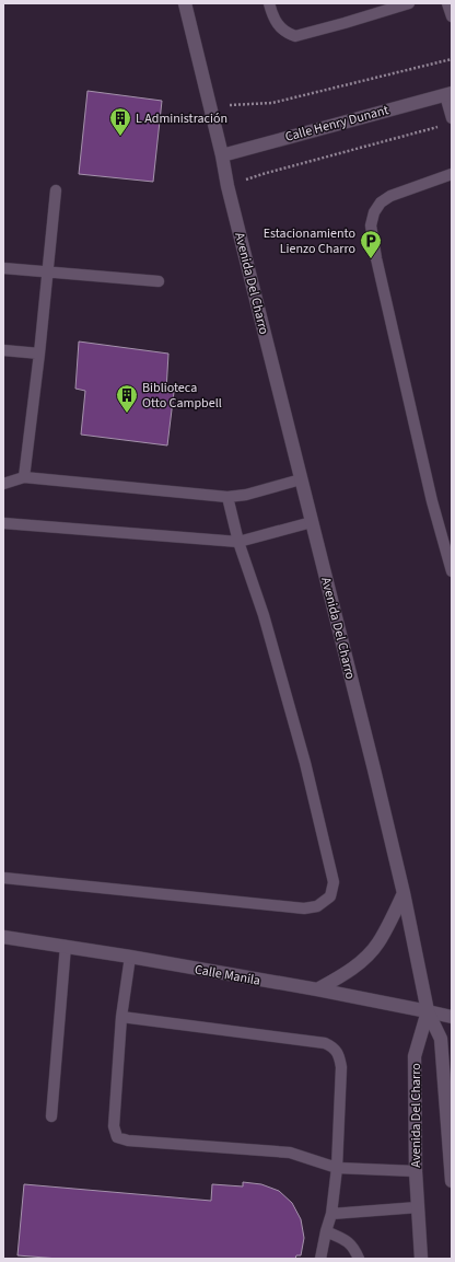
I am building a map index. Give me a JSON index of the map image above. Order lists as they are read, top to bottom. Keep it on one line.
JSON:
{"streets":{"street":["Calle Henry Dunant","Avenida Del Charro","Calle Manila"]},"crossings":[["Calle Henry Dunant","Avenida Del Charro"],["Avenida Del Charro","Calle Manila"]],"places":{"building":["L Administración","Biblioteca Otto Campbell"],"parking":["Estacionamiento Lienzo Charro"]}}
